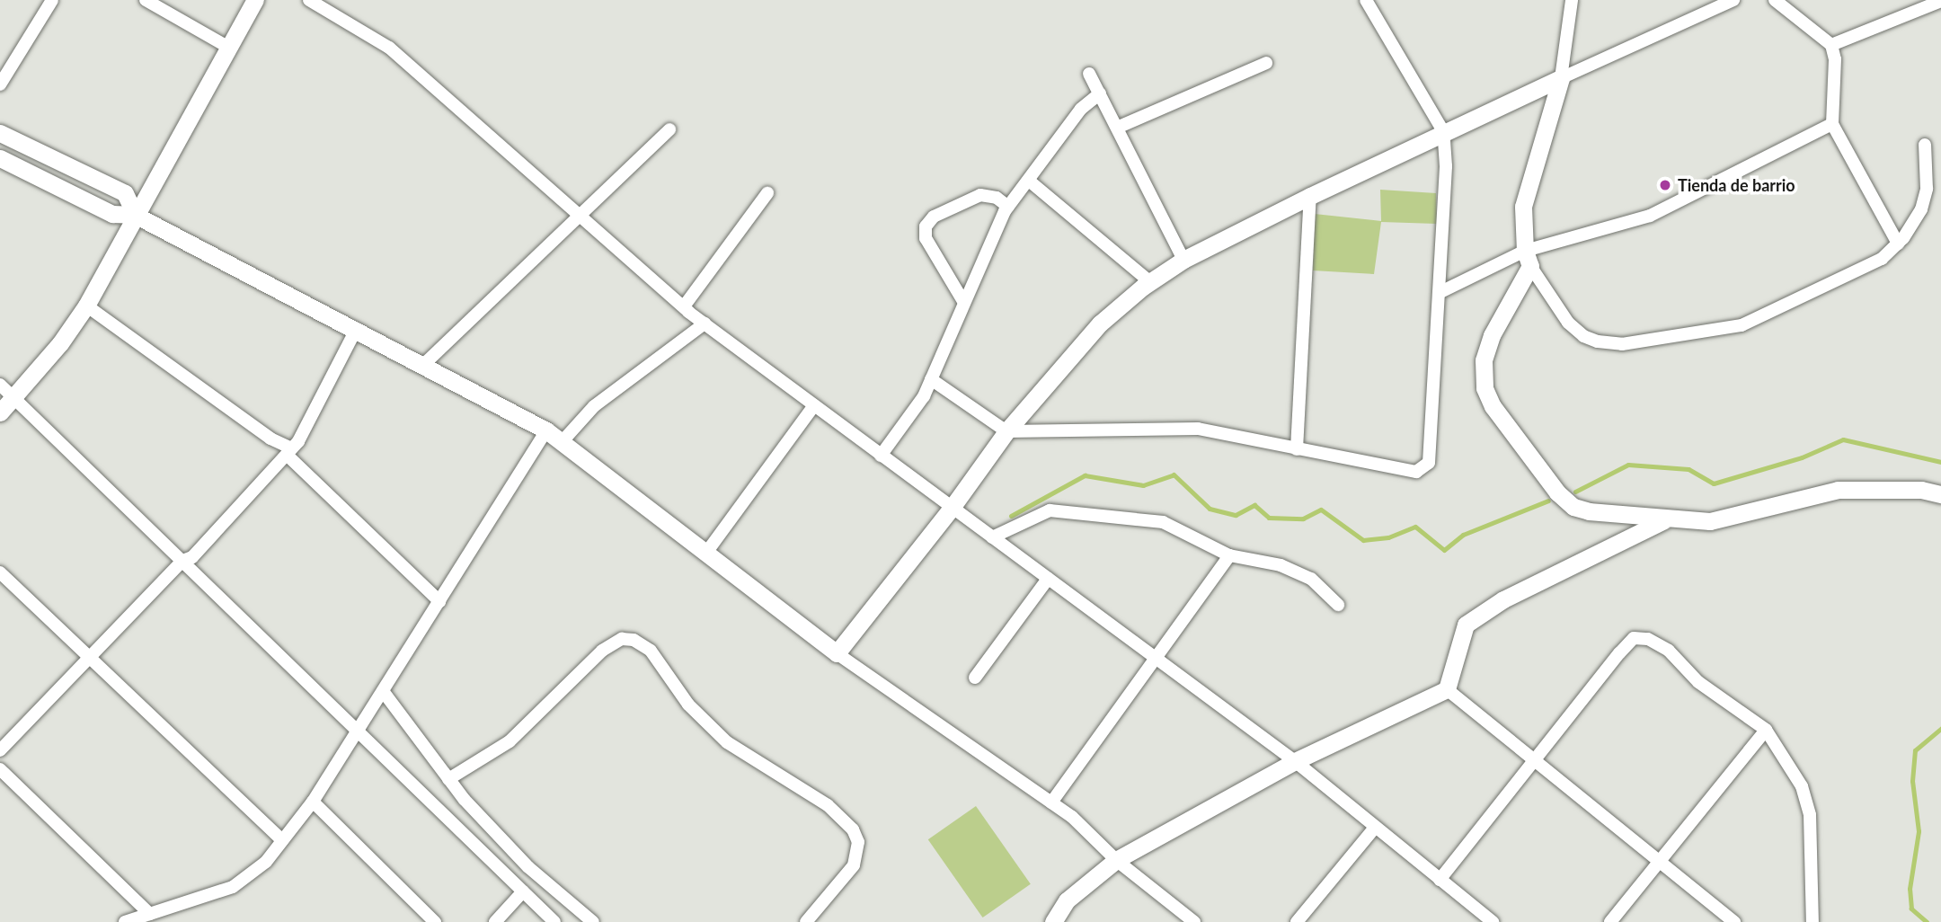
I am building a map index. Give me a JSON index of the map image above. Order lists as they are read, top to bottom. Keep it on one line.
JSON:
{"places":["Tienda de barrio"]}
